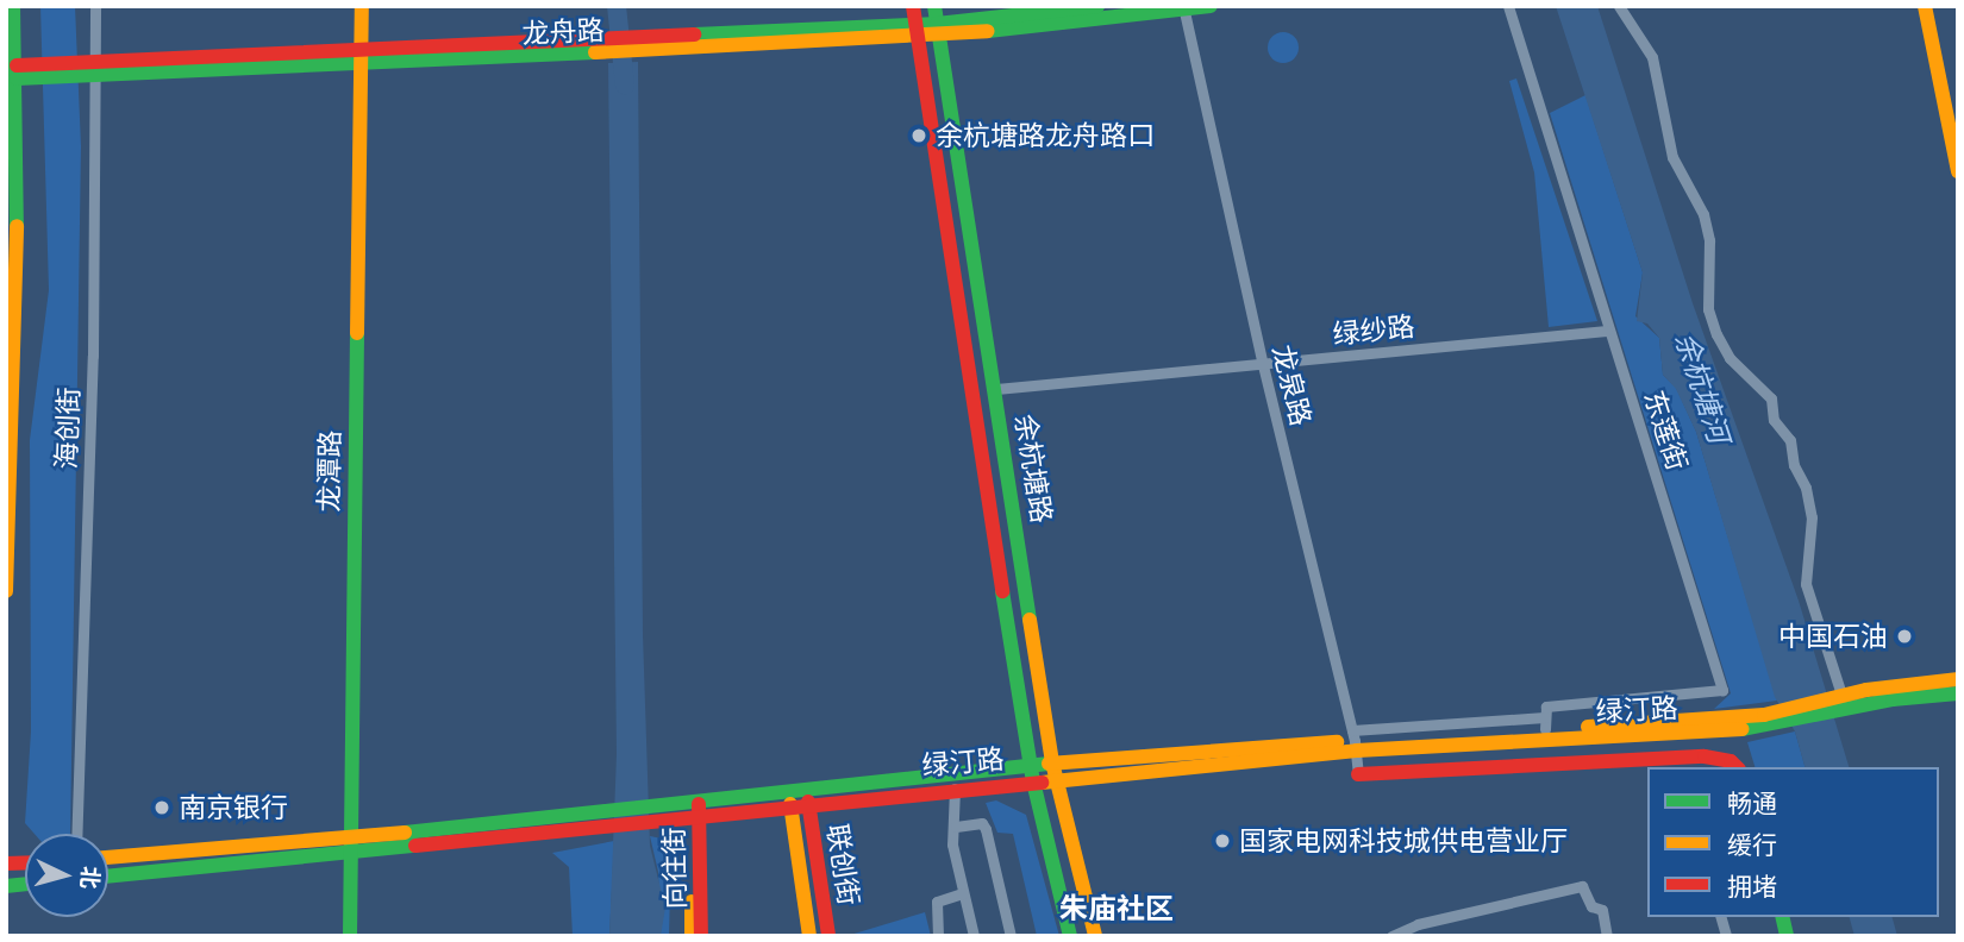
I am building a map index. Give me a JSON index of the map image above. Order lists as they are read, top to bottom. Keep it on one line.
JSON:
{"streets":{"main road":["龙舟路","余杭塘路","龙潭路","绿汀路","联创街","向往街"],"street":["绿纱路","龙泉路","海创街","东莲街"]},"crossings":[["龙舟路","龙泉路"],["龙舟路","海创街"],["龙舟路","余杭塘路"],["龙舟路","龙潭路"],["绿纱路","龙泉路"],["绿纱路","东莲街"],["绿纱路","余杭塘路"],["龙泉路","绿汀路"],["东莲街","绿汀路"],["余杭塘路","绿汀路"],["龙潭路","绿汀路"],["绿汀路","联创街"],["绿汀路","向往街"]],"districts":["朱庙社区"],"water":["余杭塘河"],"places":["余杭塘路龙舟路口","中国石油","南京银行","国家电网科技城供电营业厅"],"legend":["畅通","缓行","拥堵"],"north":"right"}
